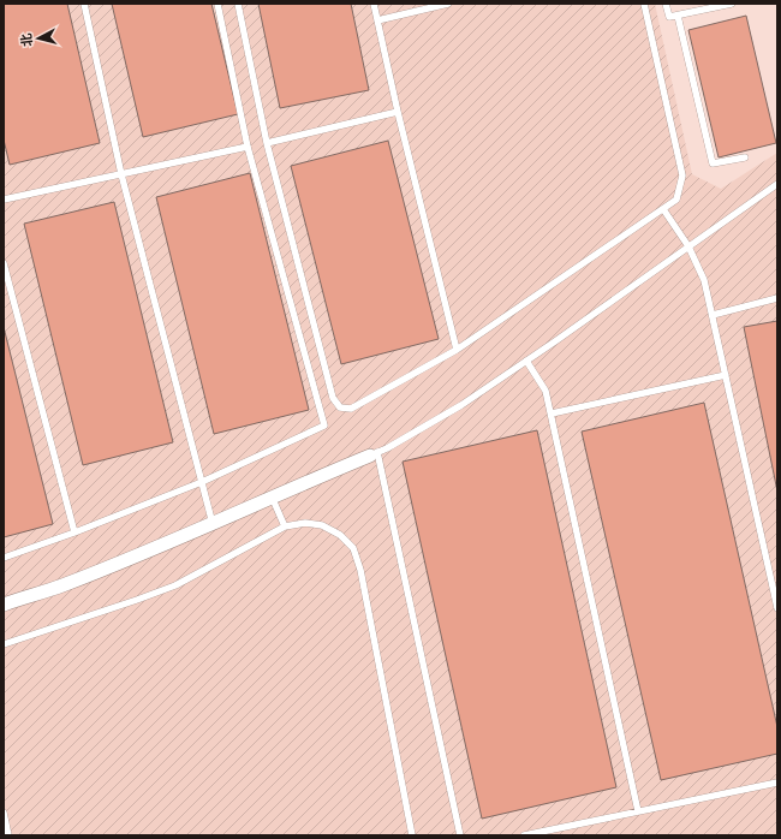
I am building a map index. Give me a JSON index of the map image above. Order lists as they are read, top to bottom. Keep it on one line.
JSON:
{"north":"left"}
